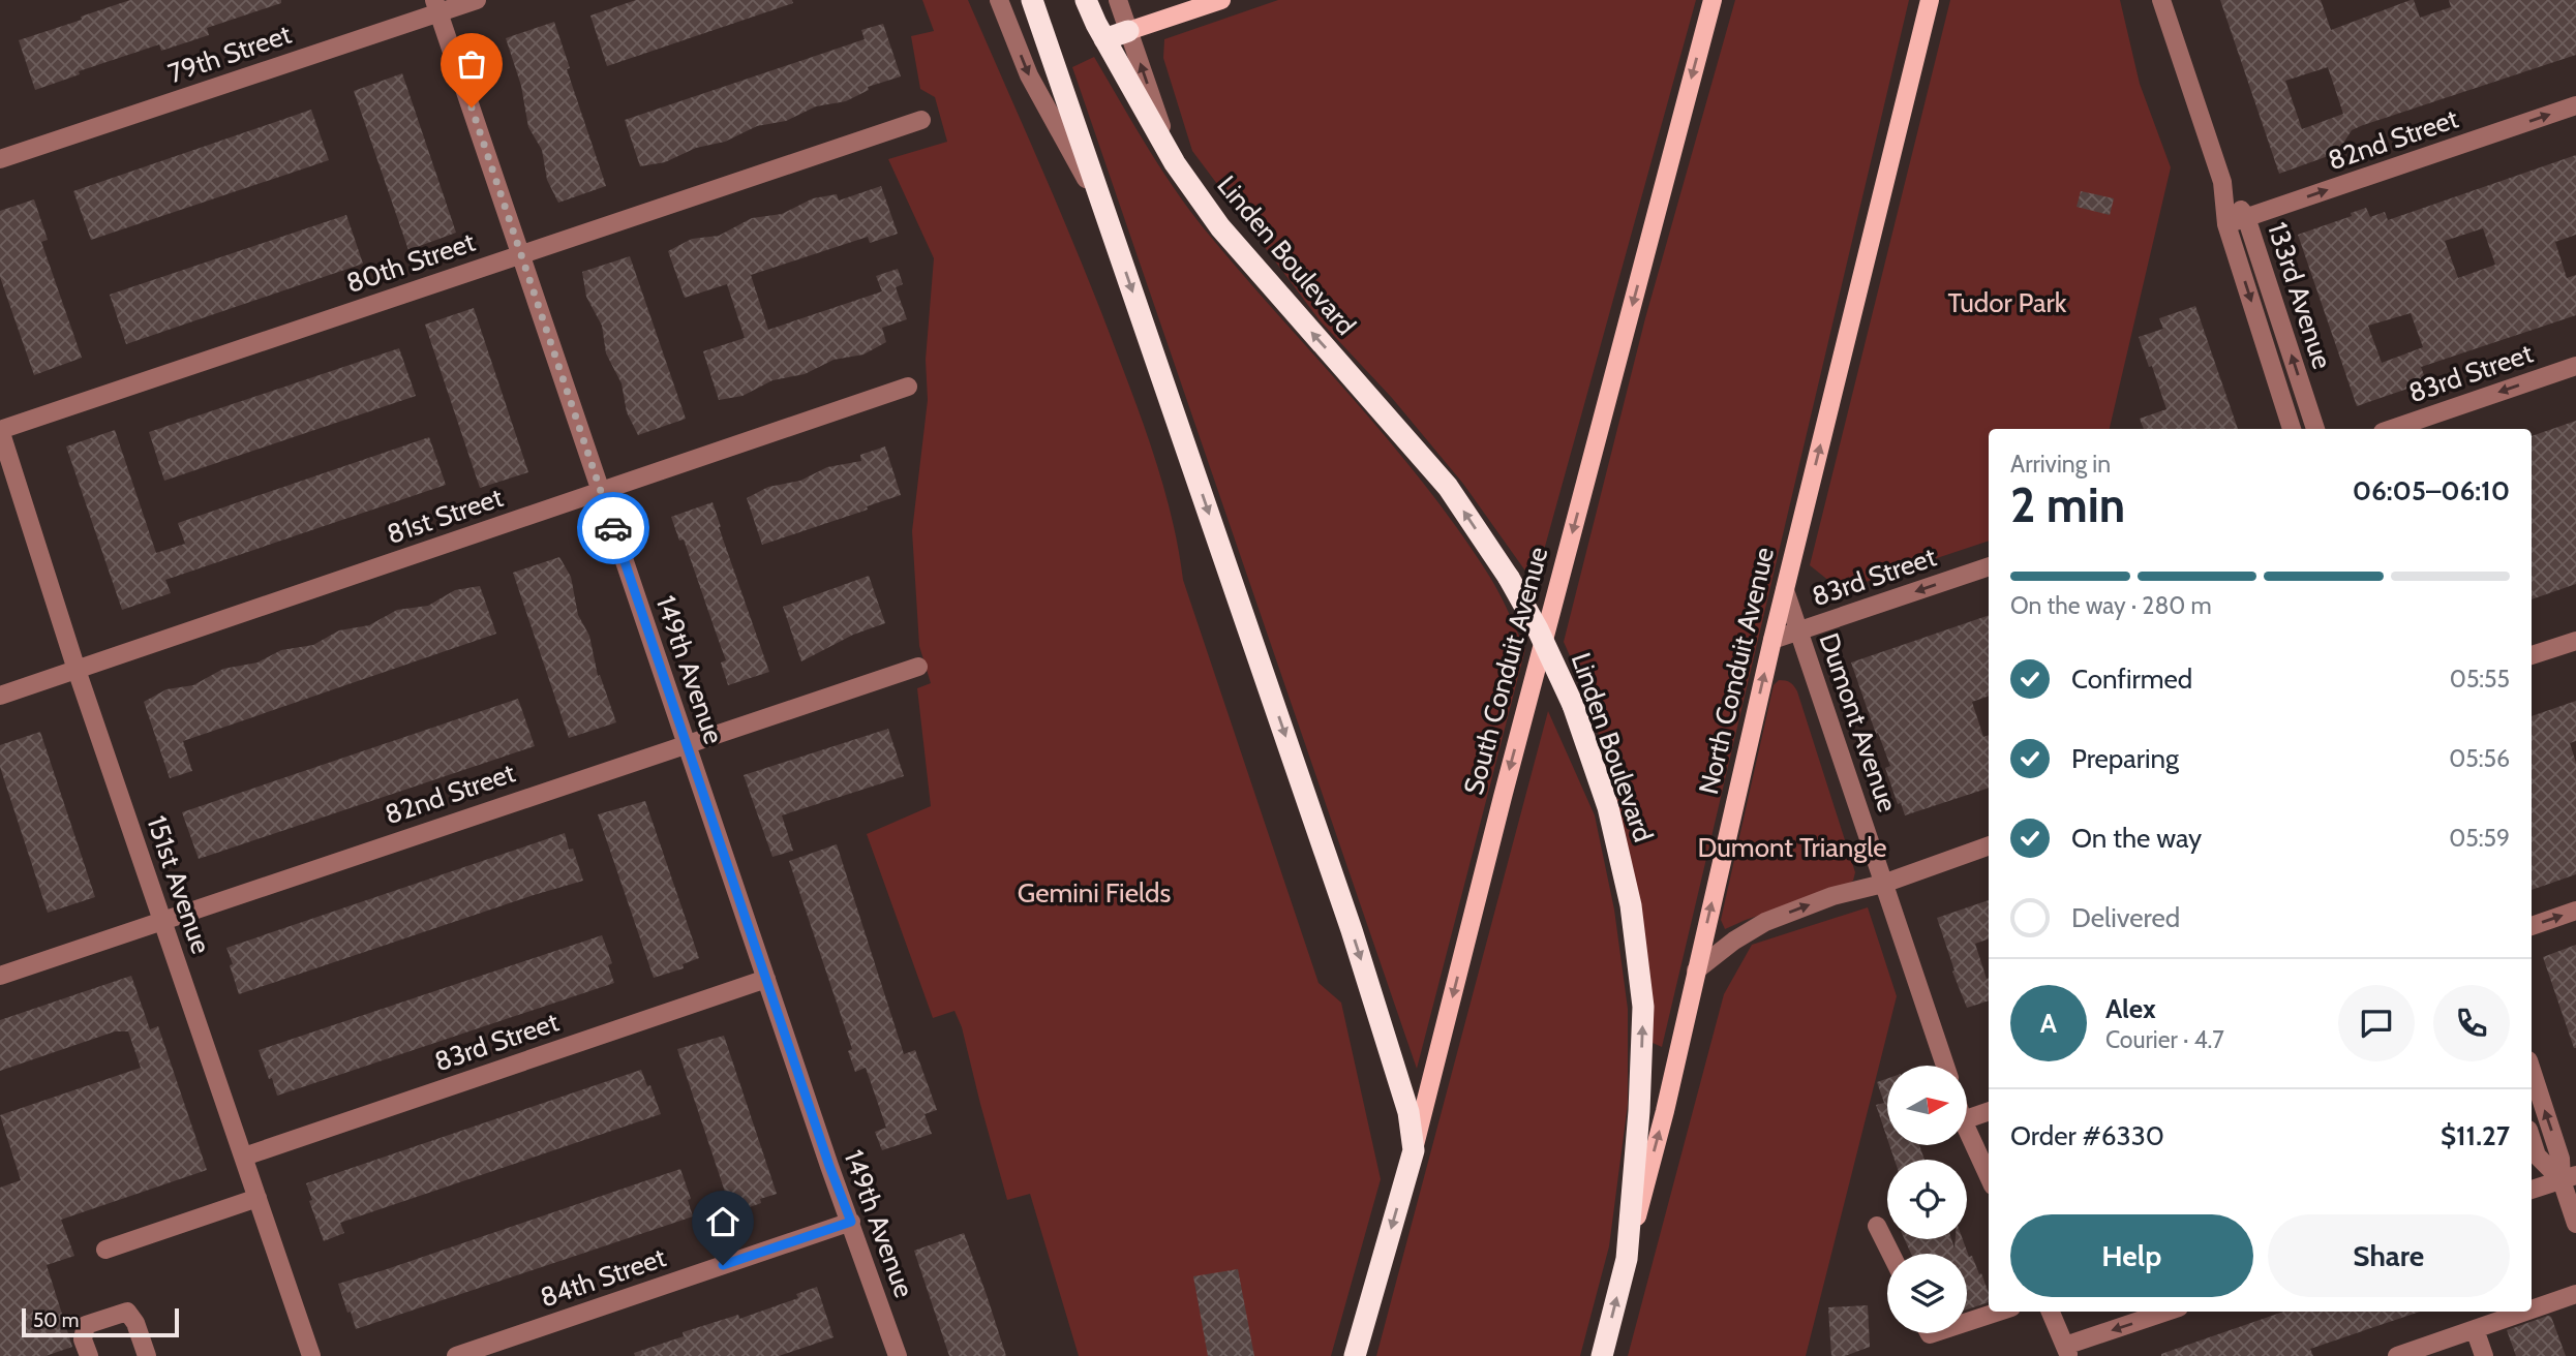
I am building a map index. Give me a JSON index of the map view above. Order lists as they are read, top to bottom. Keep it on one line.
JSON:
{"streets":{"highway":["Linden Boulevard","South Conduit Avenue","North Conduit Avenue"],"street":["79th Street","82nd Street","80th Street","133rd Avenue","83rd Street","81st Street","149th Avenue","Dumont Avenue","151st Avenue","84th Street"]},"crossings":[["79th Street","149th Avenue"],["82nd Street","133rd Avenue"],["82nd Street","149th Avenue"],["82nd Street","151st Avenue"],["Linden Boulevard","North Conduit Avenue"],["80th Street","149th Avenue"],["80th Street","151st Avenue"],["83rd Street","149th Avenue"],["83rd Street","North Conduit Avenue"],["83rd Street","Dumont Avenue"],["83rd Street","151st Avenue"],["81st Street","149th Avenue"],["81st Street","151st Avenue"],["149th Avenue","84th Street"],["North Conduit Avenue","Dumont Avenue"]],"one_way":["83rd Street","South Conduit Avenue","North Conduit Avenue"],"parks":["Tudor Park","Dumont Triangle","Gemini Fields"],"scale_bar":"50 m","north":"right","page":{"heading":["2 min","Arriving in","06:05–06:10"],"panel":["Alex","Courier · 4.7","Order #6330","$11.27"],"bar":"On the way · 280 m","list":[["Confirmed","05:55"],["Preparing","05:56"],["On the way","05:59"],"Delivered"],"round":"A","buttons":["Help","Share"],"scale":"50 m"}}
